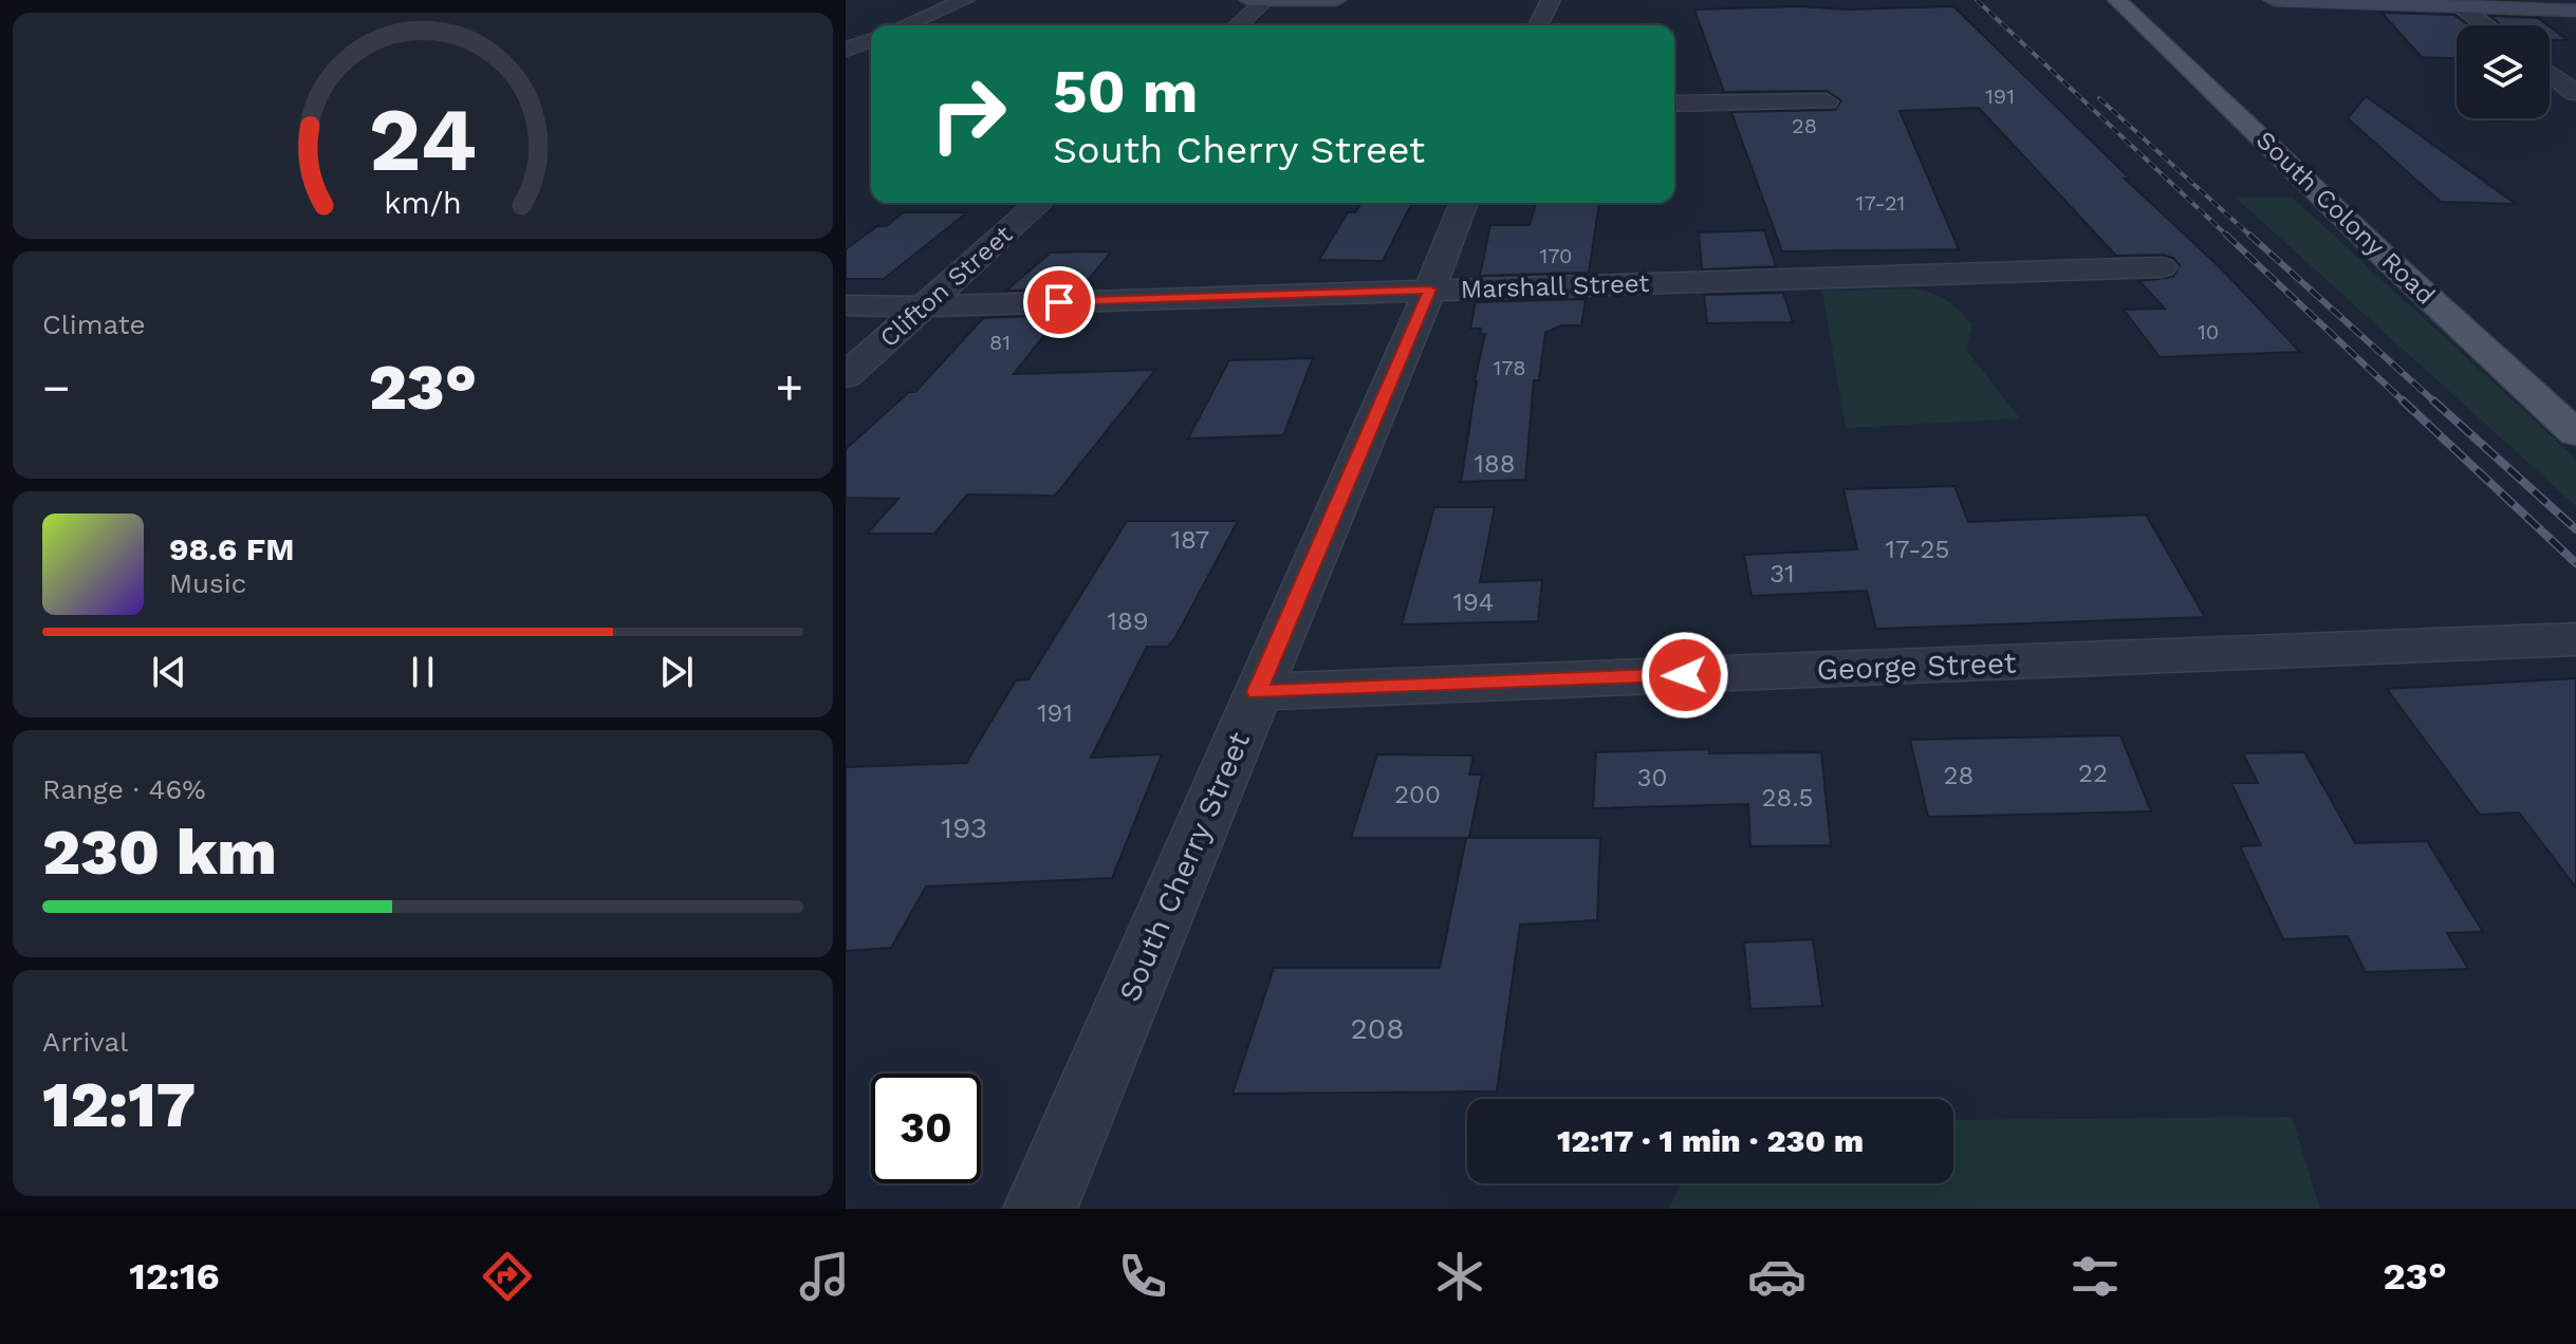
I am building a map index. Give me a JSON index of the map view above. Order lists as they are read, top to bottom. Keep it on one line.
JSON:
{"streets":{"main road":["South Colony Road"],"street":["Clifton Street","Marshall Street","George Street","South Cherry Street"]},"crossings":[["Clifton Street","Marshall Street"],["Marshall Street","South Cherry Street"],["George Street","South Cherry Street"]],"house_numbers":["191","28","17-21","170","10","81","178","188","187","17-25","31","194","189","191","22","28","30","200","28.5","193","208"],"page":{"turn":["50 m","South Cherry Street"],"tile":["Climate",["Range · 46%","230 km"],["Arrival","12:17"]],"heat":["−","23°","+"],"song":["98.6 FM","Music"],"limit":"30","trip":"12:17 · 1 min · 230 m","tabs":["12:16","23°"],"gauge":["24","km/h"]}}
